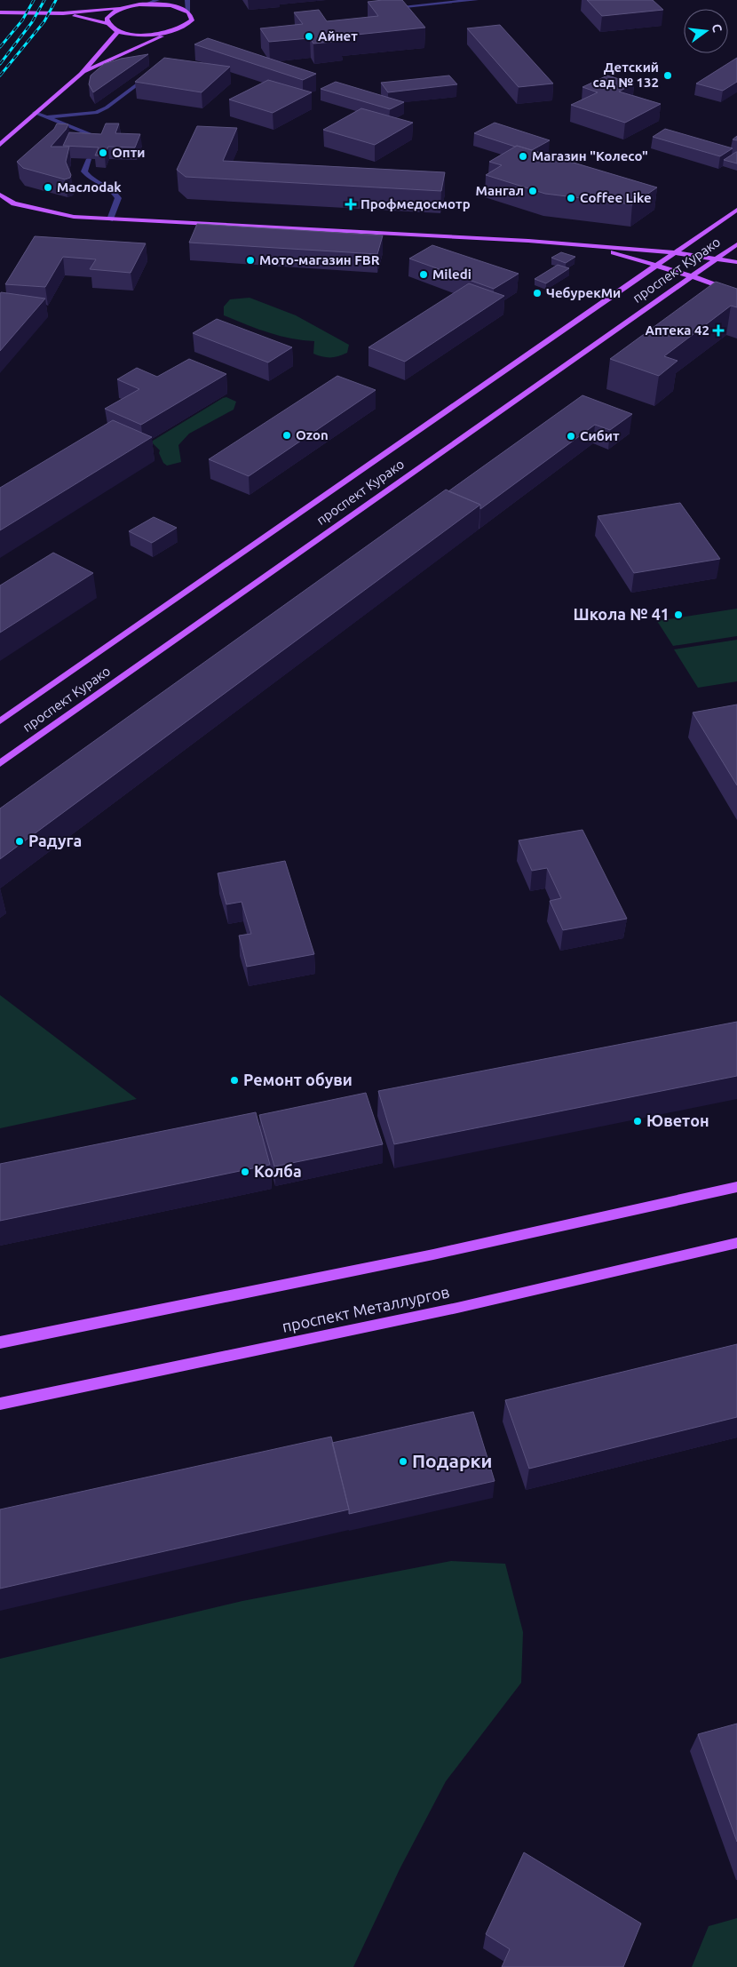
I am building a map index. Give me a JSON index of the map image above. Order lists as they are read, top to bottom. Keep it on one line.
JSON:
{"streets":{"main road":["проспект Курако","проспект Металлургов"]},"places":{"other":["Айнет","Детский сад № 132","Опти","Магазин \"Колесо\"","Mаслоdak","Мангал","Coffee Like","Мото-магазин FBR","Miledi","ЧебурекМи","Ozon","Сибит","Школа № 41","Радуга","Ремонт обуви","Юветон","Колба","Подарки"],"health":["Профмедосмотр","Аптека 42"]},"north":"right"}
